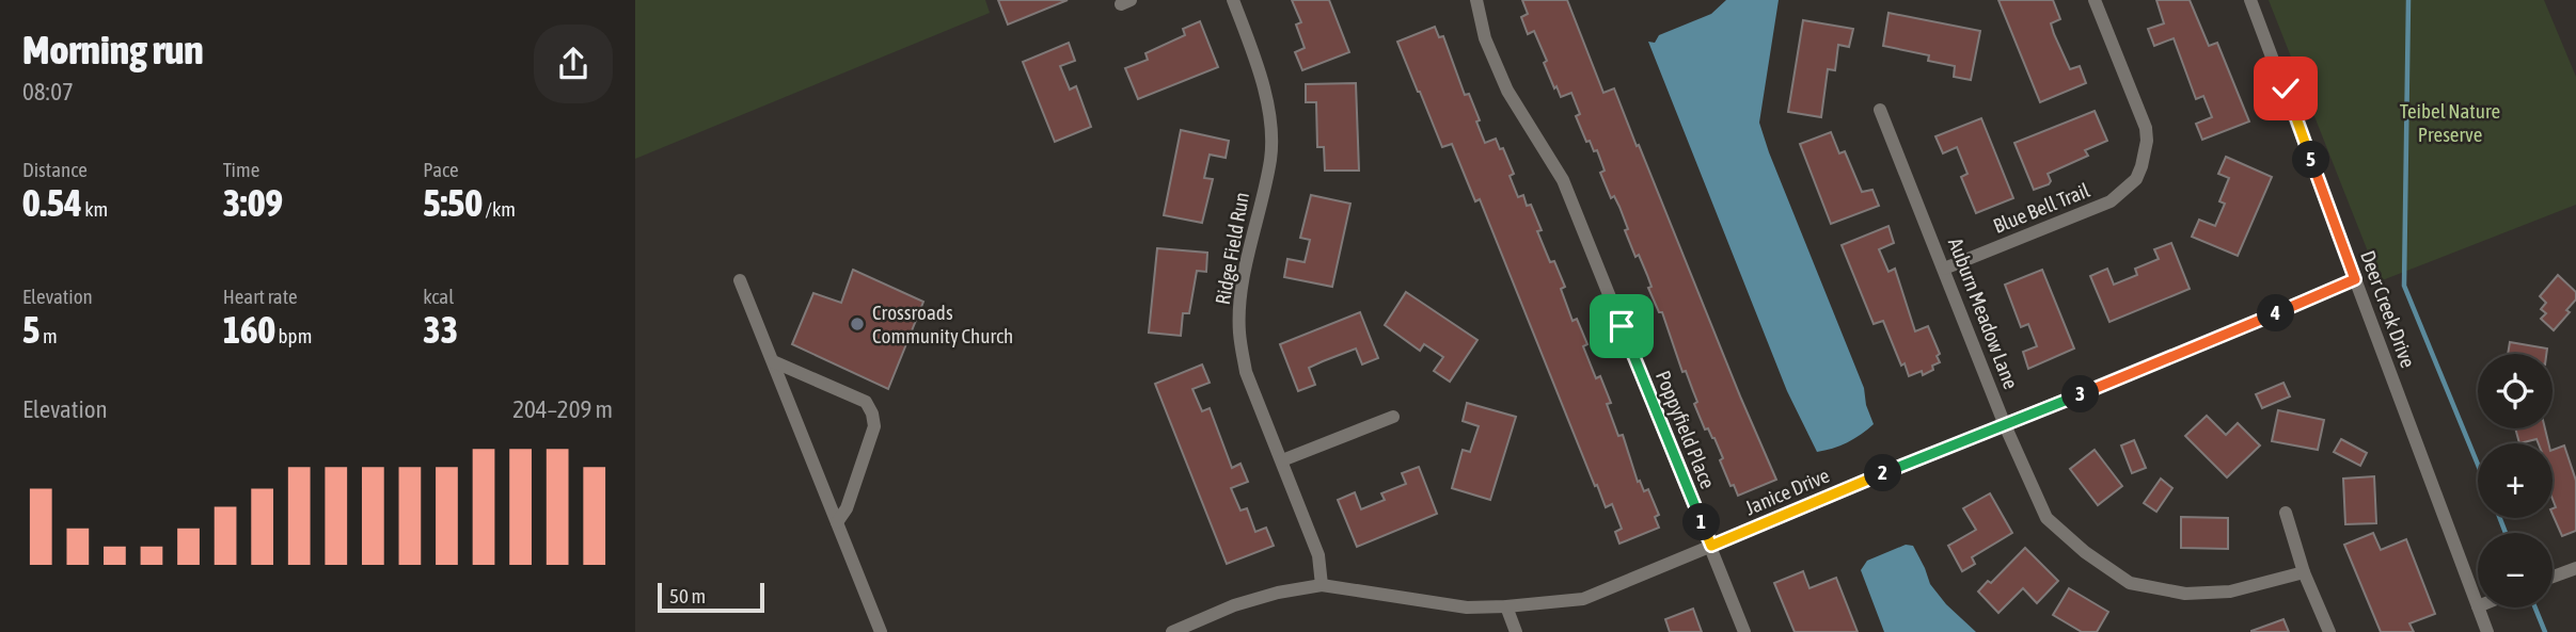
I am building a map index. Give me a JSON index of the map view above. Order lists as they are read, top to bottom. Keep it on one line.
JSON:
{"streets":{"street":["Blue Bell Trail","Ridge Field Run","Deer Creek Drive","Auburn Meadow Lane","Poppyfield Place","Janice Drive"]},"crossings":[["Blue Bell Trail","Auburn Meadow Lane"],["Ridge Field Run","Janice Drive"],["Deer Creek Drive","Janice Drive"],["Auburn Meadow Lane","Janice Drive"],["Poppyfield Place","Janice Drive"]],"parks":["Teibel Nature Preserve"],"places":["Crossroads Community Church"],"scale_bar":"50 m","page":{"heading":["Morning run","08:07"],"stats":[["Distance","0.54 km"],["Time","3:09"],["Pace","5:50 /km"],["Elevation","5 m"],["Heart rate","160 bpm"],["kcal","33"]],"pins":["5","4","3","2","1"],"map_buttons":["+","−"],"chart":["Elevation","204–209 m"],"scale":"50 m"}}
